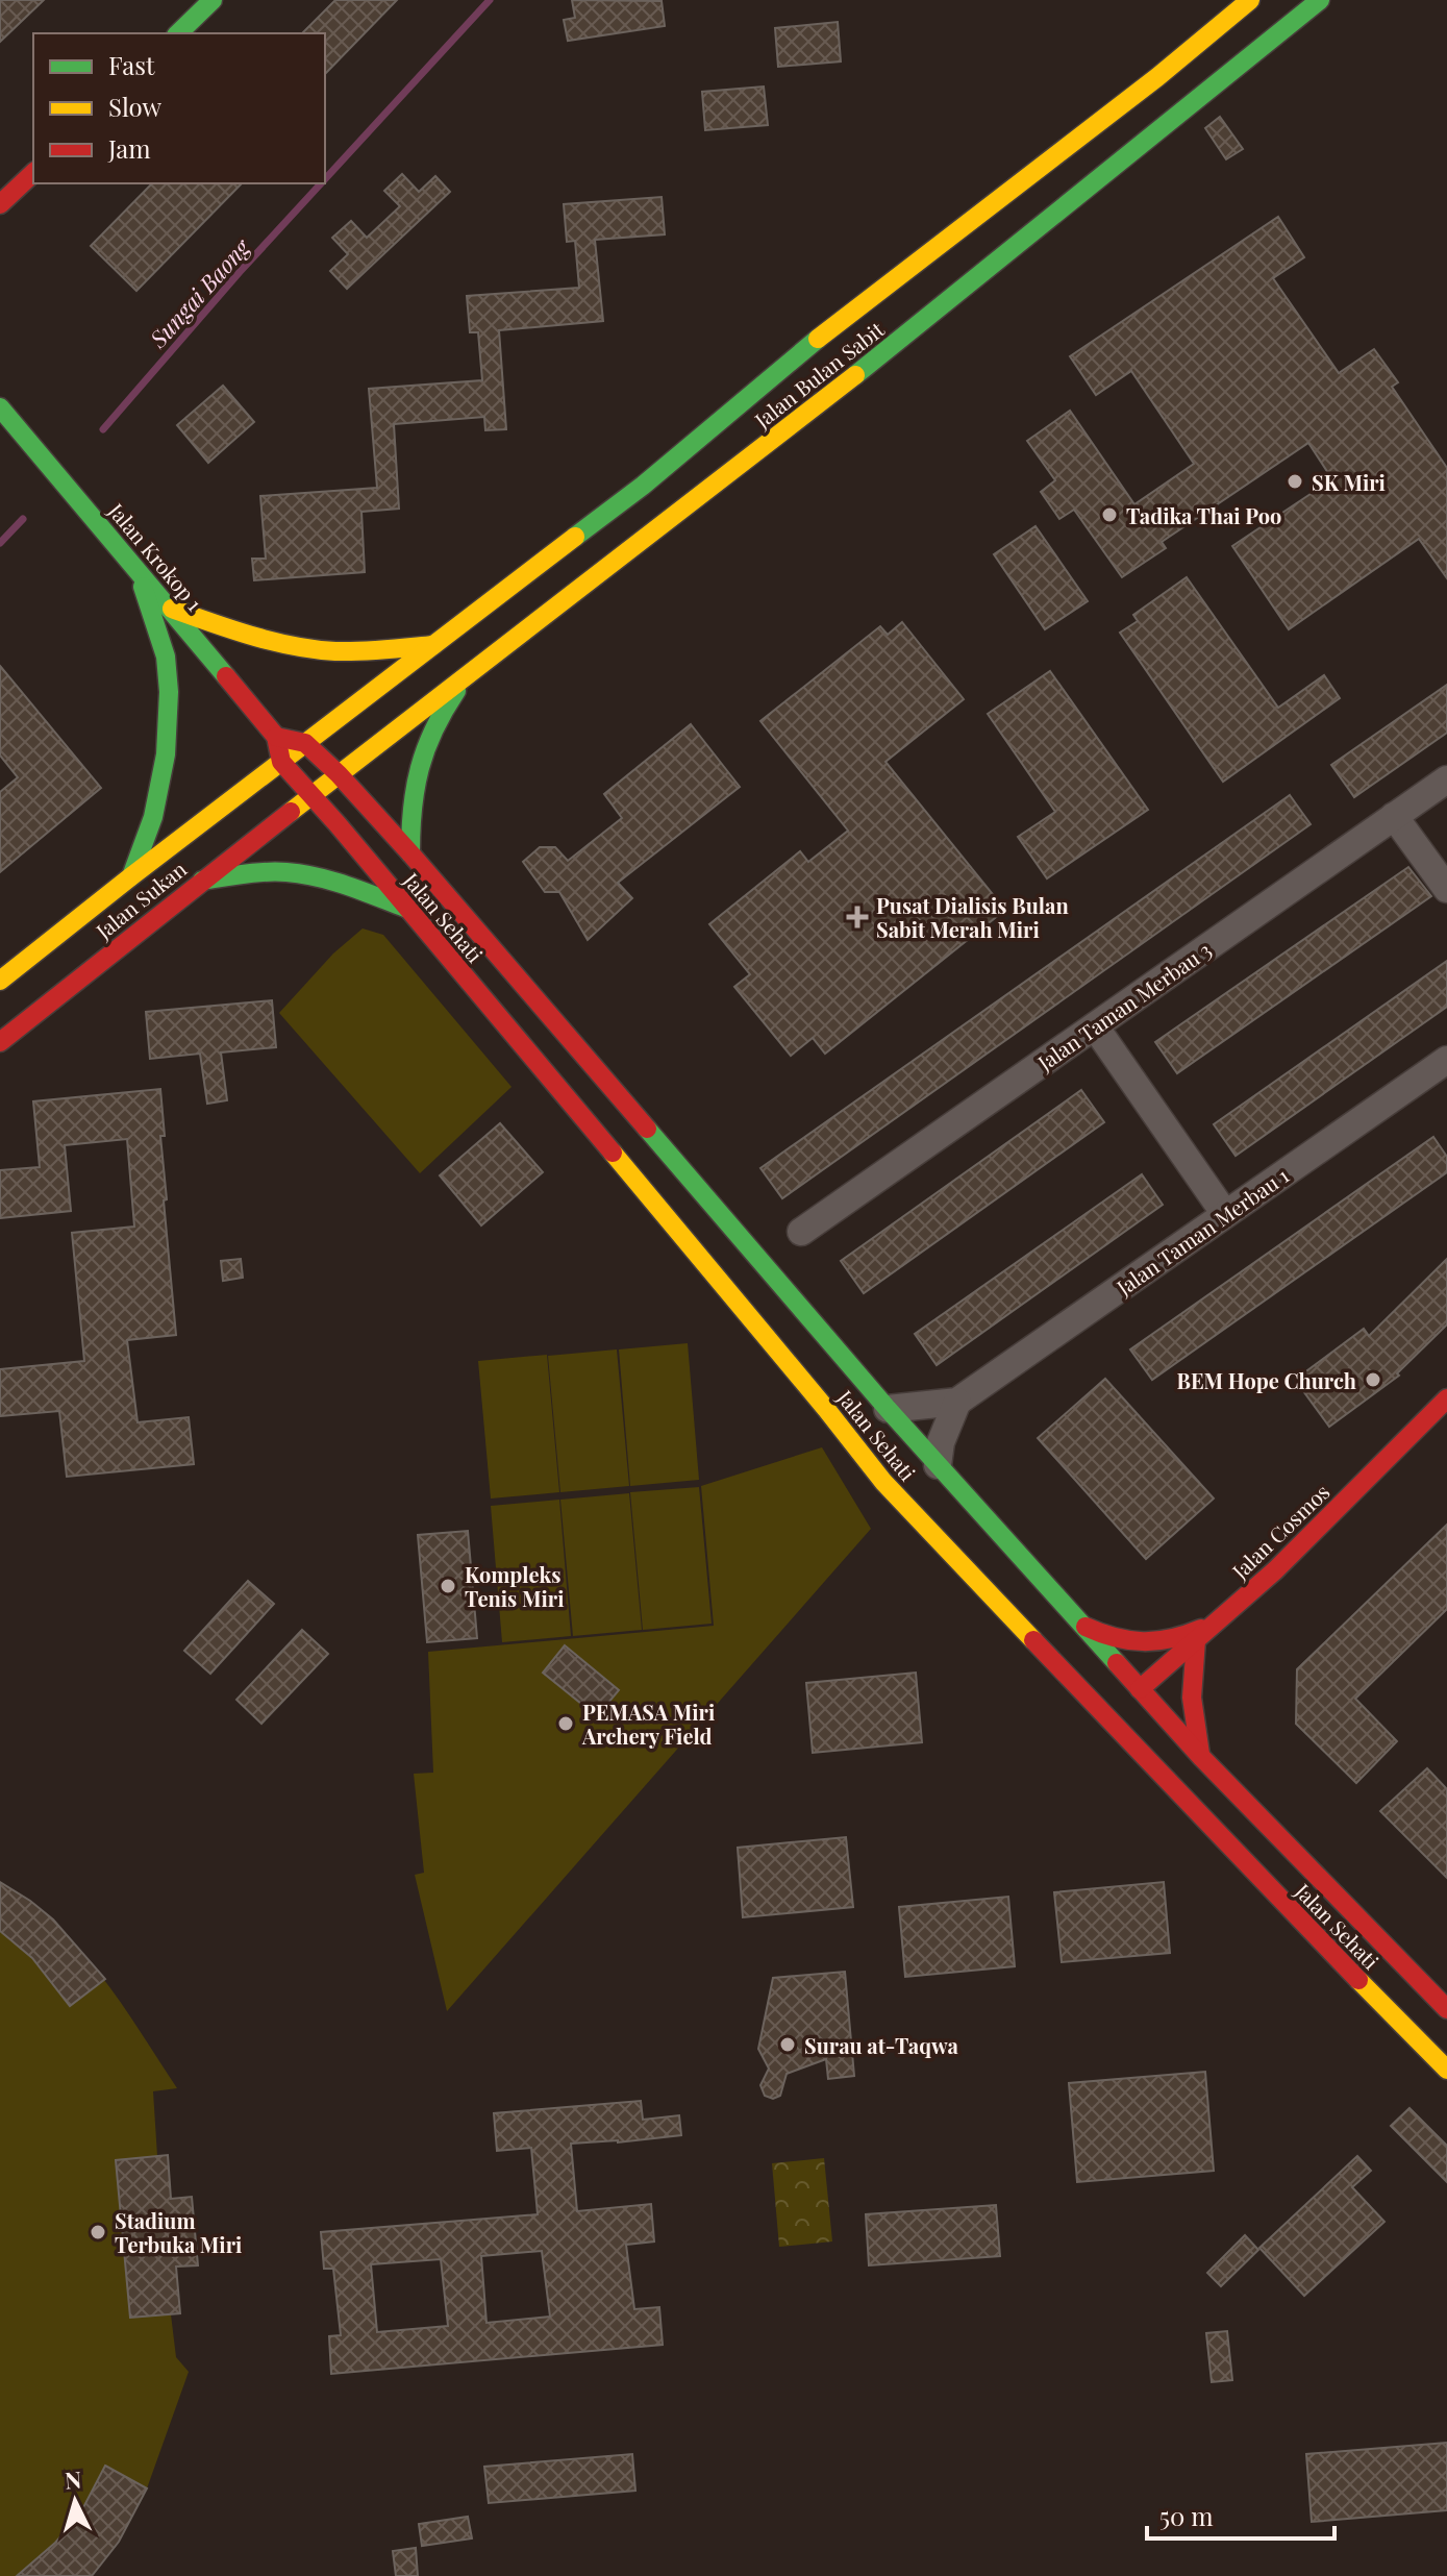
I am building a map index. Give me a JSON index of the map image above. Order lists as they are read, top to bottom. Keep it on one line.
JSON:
{"streets":{"main road":["Jalan Bulan Sabit","Jalan Krokop 1","Jalan Sukan","Jalan Sehati","Jalan Cosmos"],"street":["Jalan Taman Merbau 3","Jalan Taman Merbau 1"]},"crossings":[["Jalan Bulan Sabit","Jalan Sukan"],["Jalan Bulan Sabit","Jalan Sehati"],["Jalan Sukan","Jalan Sehati"],["Jalan Sehati","Jalan Cosmos"]],"water":["Sungai Baong"],"places":{"other":["SK Miri","Tadika Thai Poo","BEM Hope Church","Kompleks Tenis Miri","PEMASA Miri Archery Field","Surau at-Taqwa","Stadium Terbuka Miri"],"health":["Pusat Dialisis Bulan Sabit Merah Miri"]},"legend":["Fast","Slow","Jam"],"scale_bar":"50 m","north":"top"}
